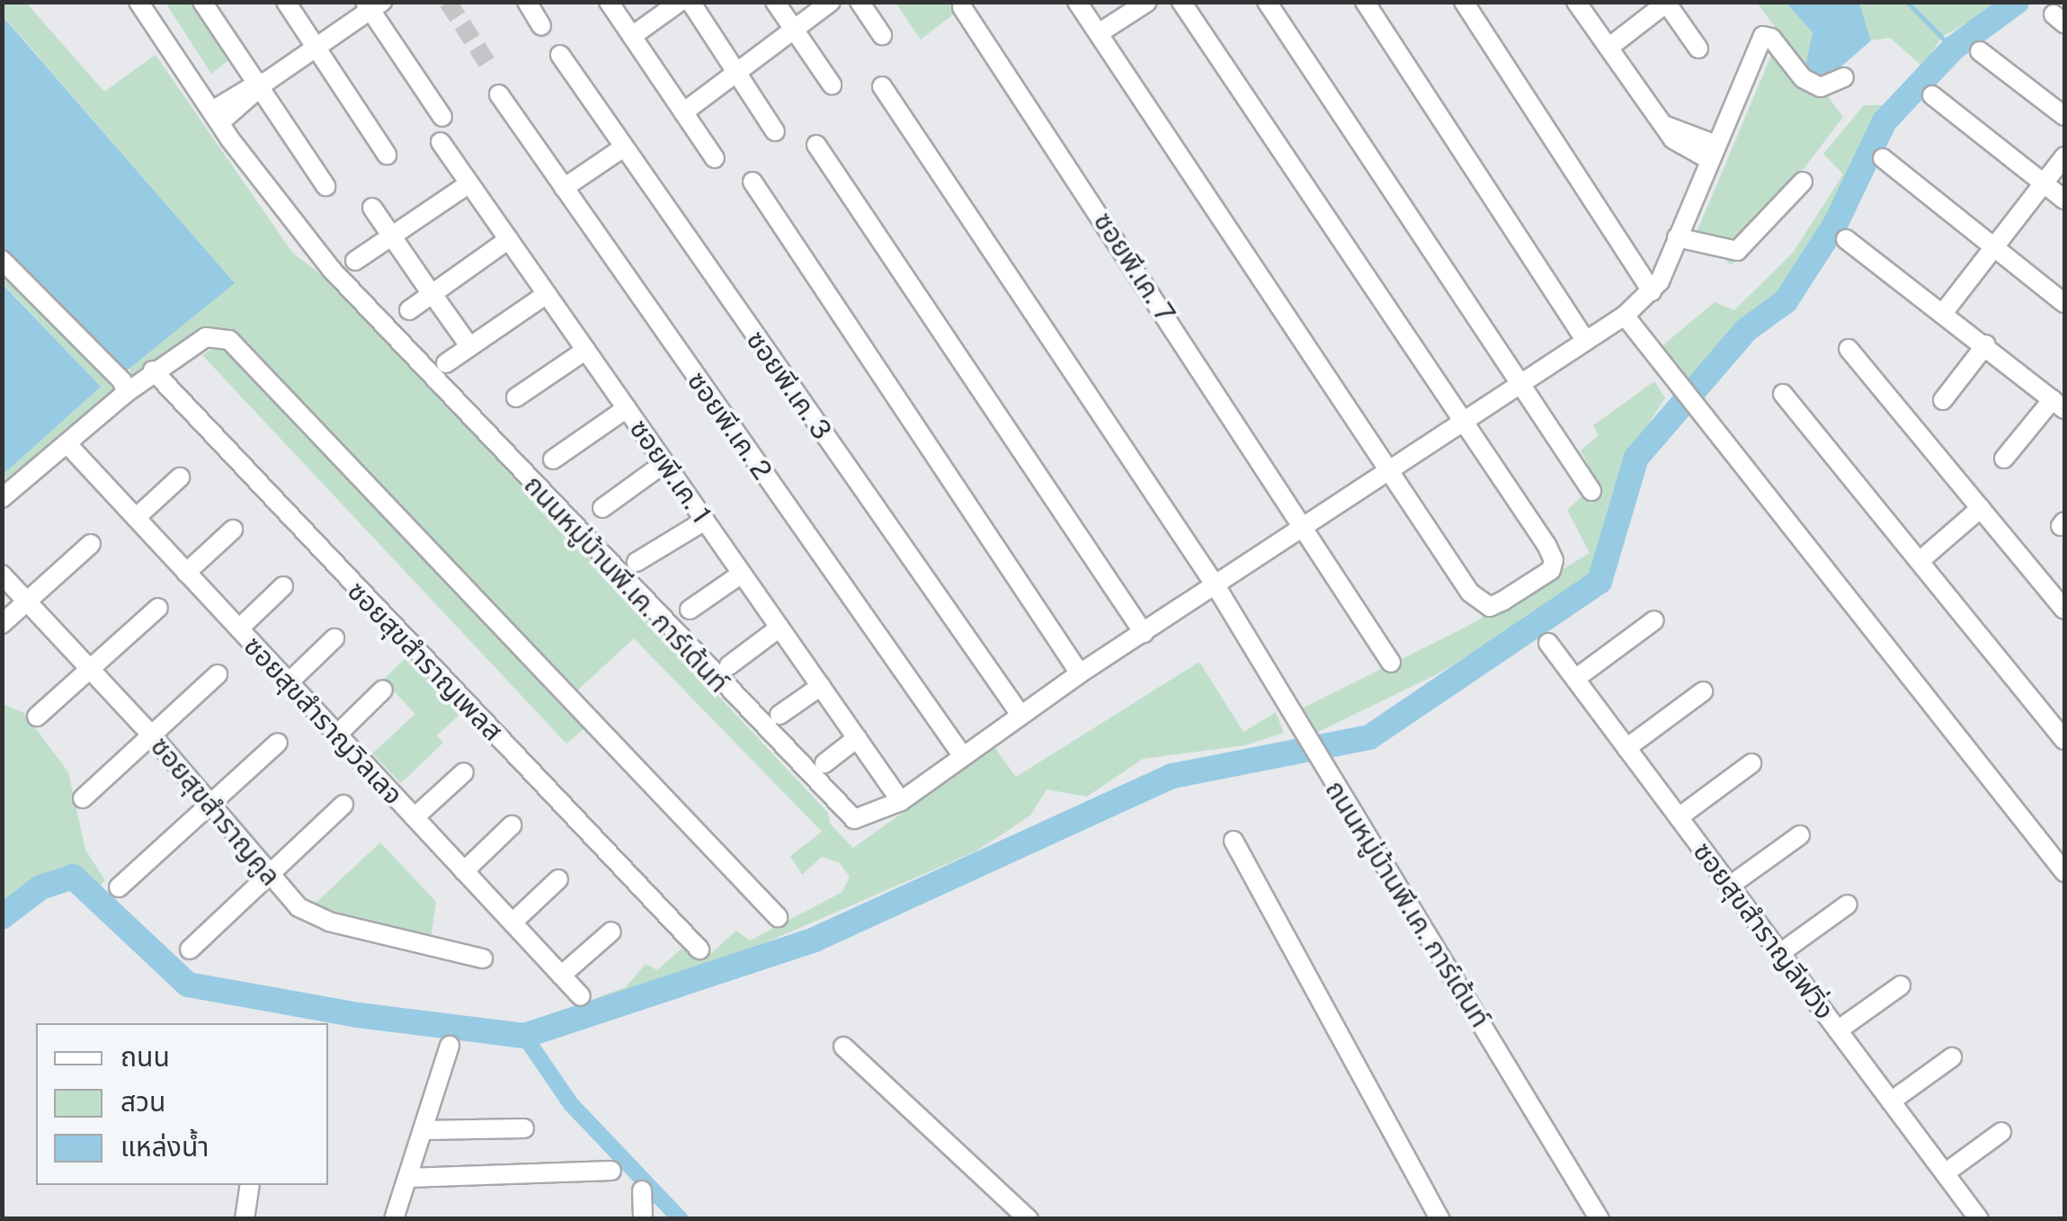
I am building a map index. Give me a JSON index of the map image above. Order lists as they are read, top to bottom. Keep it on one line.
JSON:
{"streets":{"street":["ซอยพี.เค. 7","ซอยพี.เค. 3","ซอยพี.เค. 2","ซอยพี.เค. 1","ถนนหมู่บ้านพี.เค. การ์เด้นท์","ซอยสุขสำราญเพลส","ซอยสุขสำราญวิลเลจ","ซอยสุขสำราญคูล","ซอยสุขสำราญลีฟวิ่ง"]},"crossings":[["ซอยพี.เค. 7","ถนนหมู่บ้านพี.เค. การ์เด้นท์"],["ซอยพี.เค. 3","ถนนหมู่บ้านพี.เค. การ์เด้นท์"],["ซอยพี.เค. 2","ถนนหมู่บ้านพี.เค. การ์เด้นท์"],["ซอยพี.เค. 1","ถนนหมู่บ้านพี.เค. การ์เด้นท์"]],"legend":["ถนน","สวน","แหล่งน้ำ"]}
